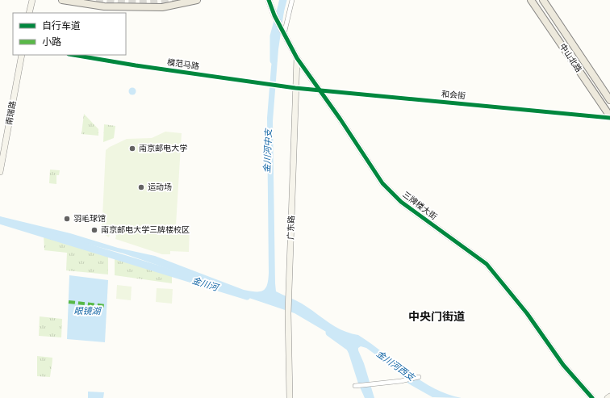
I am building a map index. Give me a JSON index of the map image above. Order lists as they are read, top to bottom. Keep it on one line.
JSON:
{"streets":{"main road":["中山北路"],"street":["模范马路","和会街","南瑞路","三牌楼大街","广东路"]},"crossings":[["中山北路","和会街"],["模范马路","和会街"],["模范马路","广东路"],["和会街","三牌楼大街"],["和会街","广东路"],["三牌楼大街","广东路"]],"districts":["中央门街道"],"water":["金川河中支","金川河","眼镜湖","金川河西支"],"places":["南京邮电大学","运动场","羽毛球馆","南京邮电大学三牌楼校区"],"legend":["自行车道","小路"]}
